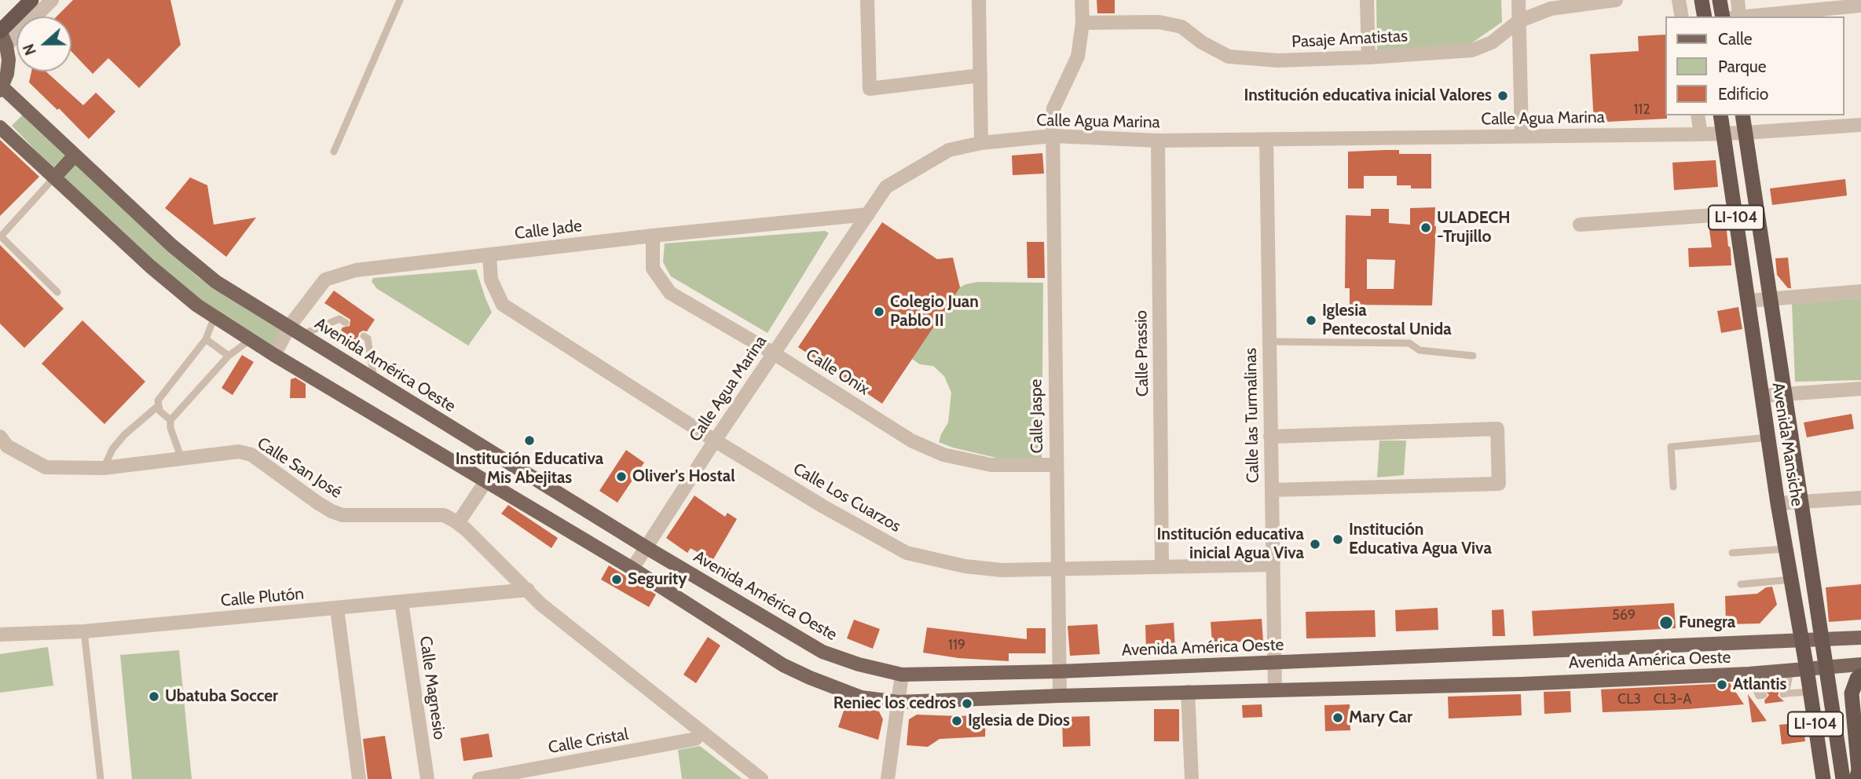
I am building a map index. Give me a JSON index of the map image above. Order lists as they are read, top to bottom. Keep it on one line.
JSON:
{"streets":{"highway":["LI-104","Avenida Mansiche"],"main road":["Avenida América Oeste"],"street":["Pasaje Amatistas","Calle Agua Marina","Calle Jade","Calle Prassio","Calle Onix","Calle las Turmalinas","Calle Jaspe","Calle San José","Calle Los Cuarzos","Calle Plutón","Calle Magnesio","Calle Cristal"]},"crossings":[["Pasaje Amatistas","Calle Jaspe"],["Calle Agua Marina","Calle Jade"],["Calle Agua Marina","Calle Prassio"],["Calle Agua Marina","Avenida América Oeste"],["Calle Agua Marina","Calle Onix"],["Calle Agua Marina","Calle las Turmalinas"],["Calle Agua Marina","Calle Jaspe"],["Calle Agua Marina","Avenida Mansiche"],["Calle Agua Marina","Calle Los Cuarzos"],["Calle Jade","Avenida América Oeste"],["Calle Jade","Calle Onix"],["Calle Jade","Calle Los Cuarzos"],["Calle Prassio","Calle Los Cuarzos"],["Avenida América Oeste","Calle las Turmalinas"],["Avenida América Oeste","Calle Jaspe"],["Avenida América Oeste","Avenida Mansiche"],["Calle Onix","Calle Jaspe"],["Calle las Turmalinas","Calle Los Cuarzos"],["Calle Jaspe","Calle Los Cuarzos"],["Calle San José","Calle Plutón"],["Calle San José","Calle Cristal"],["Calle Plutón","Calle Magnesio"]],"places":["Institución educativa inicial Valores","ULADECH -Trujillo","Colegio Juan Pablo II","Iglesia Pentecostal Unida","Institución Educativa Mis Abejitas","Oliver's Hostal","Institución Educativa Agua Viva","Institución educativa inicial Agua Viva","Segurity","Funegra","Atlantis","Ubatuba Soccer","Reniec los cedros","Mary Car","Iglesia de Dios"],"house_numbers":["112","569","119","CL3","CL3-A"],"legend":["Calle","Parque","Edificio"],"north":"left"}
